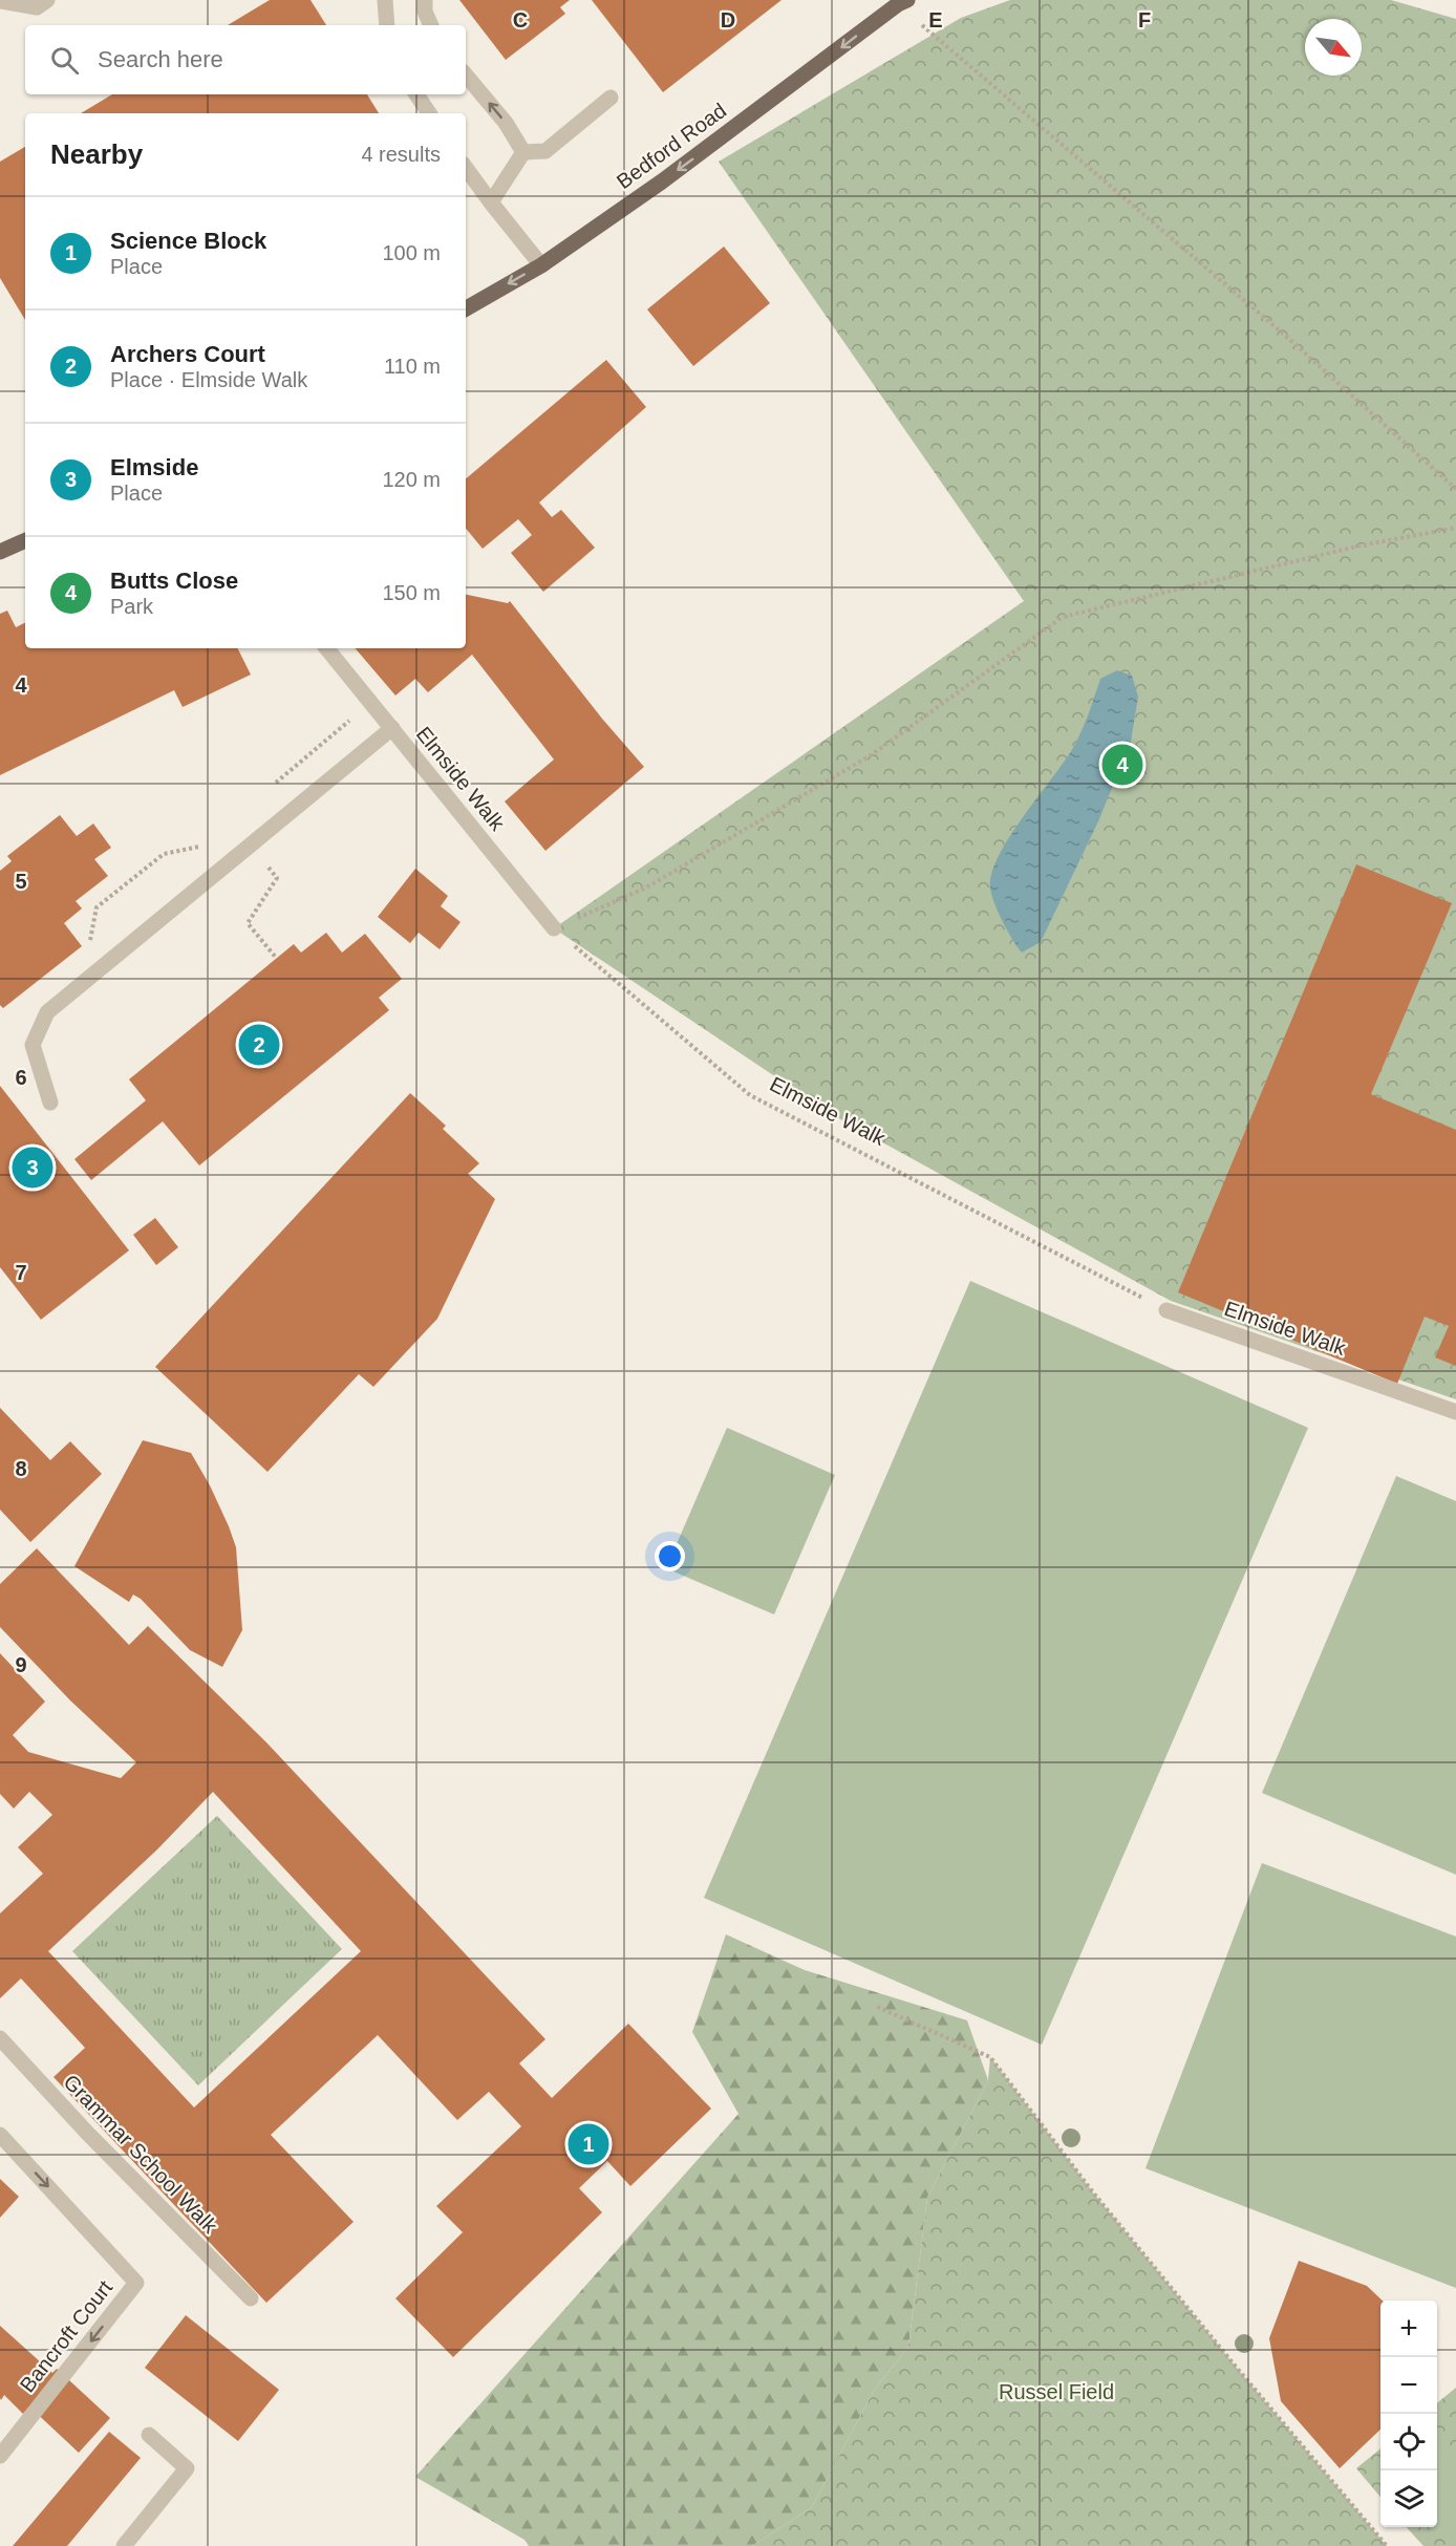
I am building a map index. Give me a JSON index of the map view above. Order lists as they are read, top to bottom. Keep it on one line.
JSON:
{"streets":{"main road":["Bedford Road"],"street":["Elmside Walk","Grammar School Walk","Bancroft Court"]},"one_way":["Bedford Road"],"parks":["Russel Field"],"north":"bottom right","page":{"search":"Search here","heading":["Nearby","4 results"],"list":[{"mark":"1","name":"Science Block","note":"Place","value":"100 m"},{"mark":"2","name":"Archers Court","note":"Place · Elmside Walk","value":"110 m"},{"mark":"3","name":"Elmside","note":"Place","value":"120 m"},{"mark":"4","name":"Butts Close","note":"Park","value":"150 m"}],"pins":["4","2","3","1"],"map_buttons":["+","−"]},"grid":{"columns":["C","D","E","F"],"rows":["4","5","6","7","8","9"]}}
